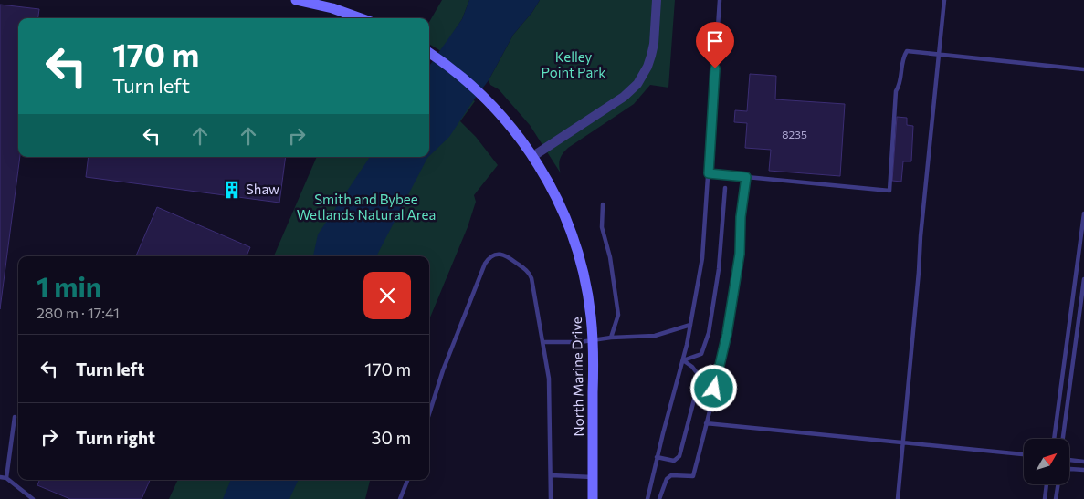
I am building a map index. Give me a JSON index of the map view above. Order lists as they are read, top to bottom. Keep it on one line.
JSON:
{"streets":{"main road":["North Marine Drive"]},"parks":["Kelley Point Park","Smith and Bybee Wetlands Natural Area"],"places":{"building":["Shaw"]},"house_numbers":["8235"],"north":"top right","page":{"turn":["170 m","Turn left"],"heading":["1 min","280 m · 17:41"],"list":[{"name":"Turn left","value":"170 m"},{"name":"Turn right","value":"30 m"}]}}
